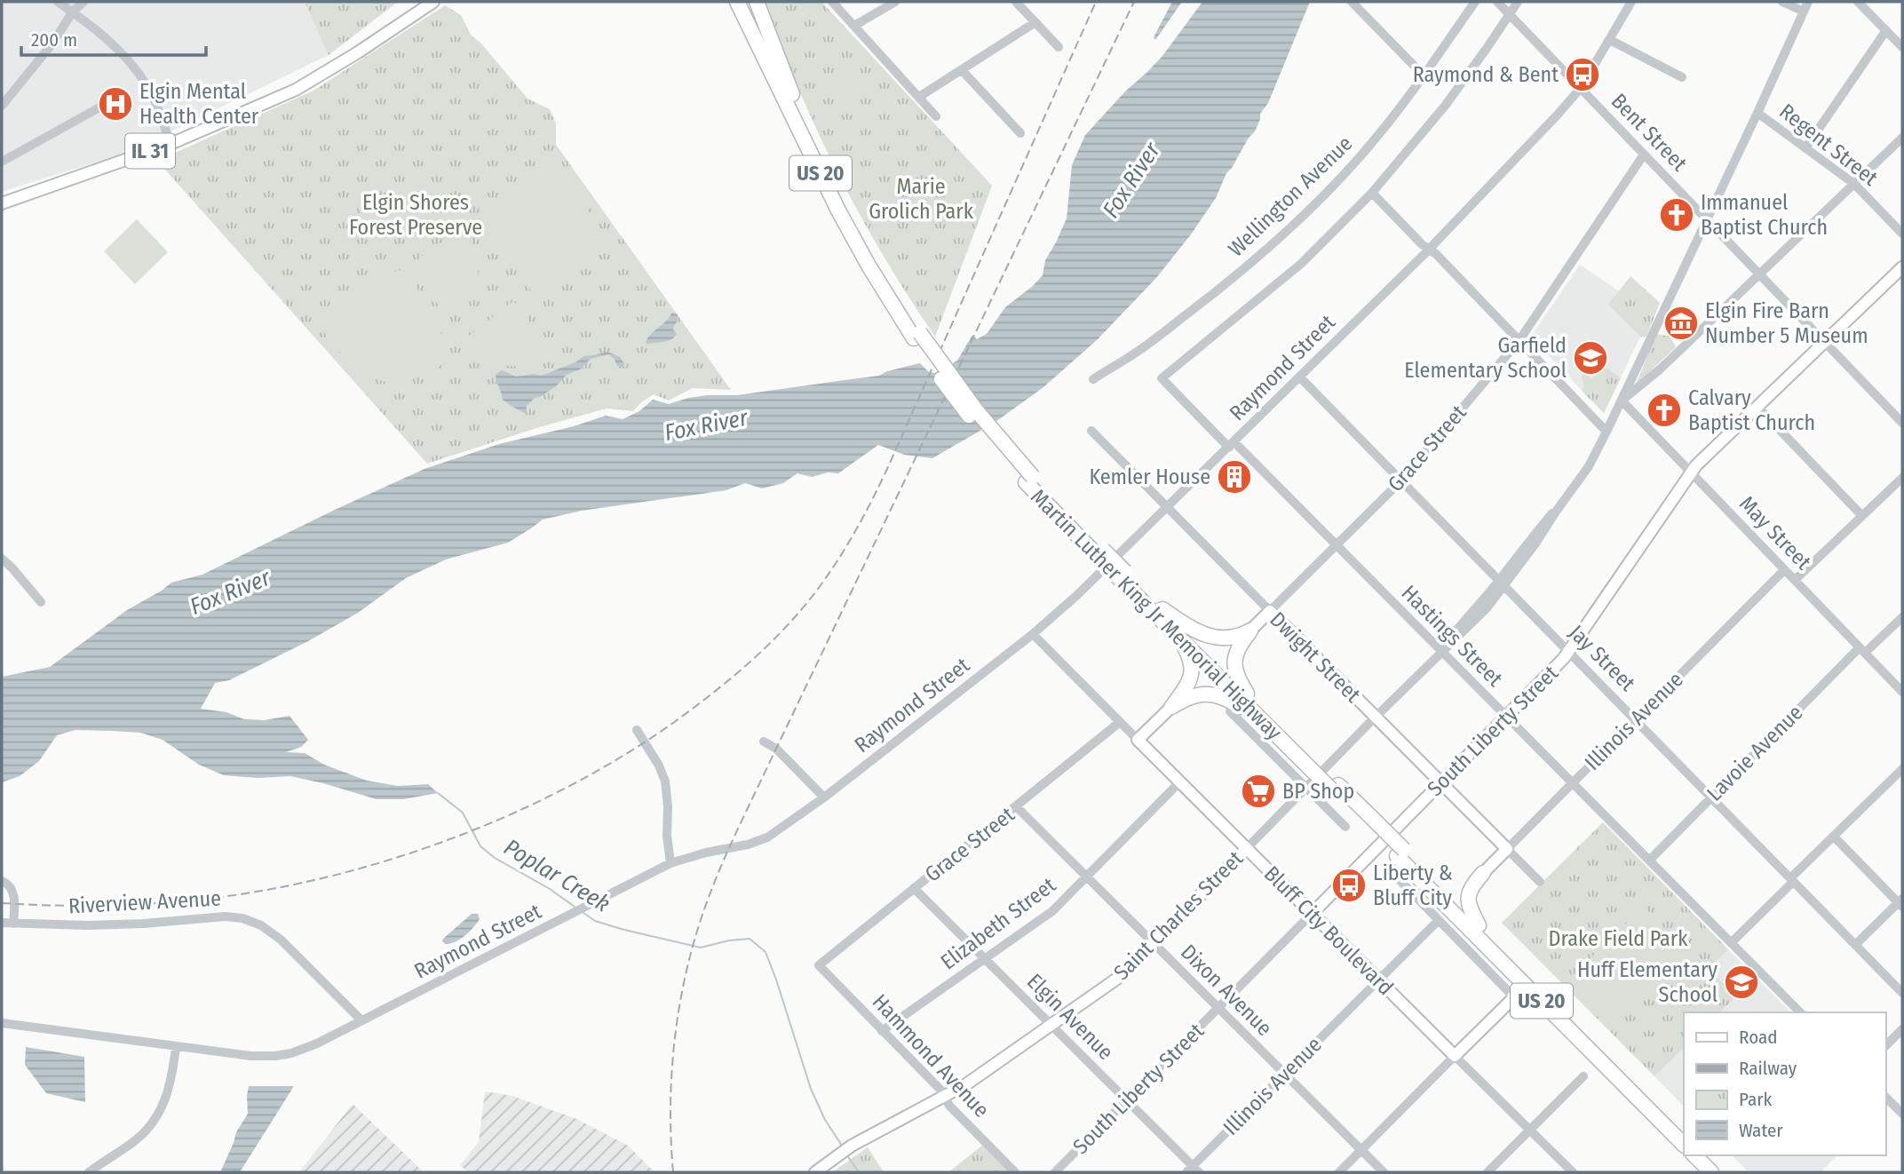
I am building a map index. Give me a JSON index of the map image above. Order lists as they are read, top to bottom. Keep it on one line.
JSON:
{"streets":{"highway":["US 20","Martin Luther King Jr Memorial Highway"],"main road":["IL 31","Grace Street","Dwight Street","Illinois Avenue","South Liberty Street","Saint Charles Street","Bluff City Boulevard"],"street":["Bent Street","Regent Street","Wellington Avenue","Raymond Street","May Street","Hastings Street","Jay Street","Lavoie Avenue","Riverview Avenue","Elizabeth Street","Dixon Avenue","Elgin Avenue","Hammond Avenue"]},"crossings":[["Bent Street","Raymond Street"],["Bent Street","Grace Street"],["Bent Street","South Liberty Street"],["Bent Street","Saint Charles Street"],["Regent Street","Saint Charles Street"],["Raymond Street","Hastings Street"],["Raymond Street","Dwight Street"],["Raymond Street","Jay Street"],["Raymond Street","Riverview Avenue"],["Raymond Street","Bluff City Boulevard"],["Grace Street","Hastings Street"],["Grace Street","Dwight Street"],["Grace Street","Jay Street"],["Grace Street","Bluff City Boulevard"],["Grace Street","Dixon Avenue"],["Grace Street","Elgin Avenue"],["Grace Street","Hammond Avenue"],["May Street","Illinois Avenue"],["May Street","South Liberty Street"],["May Street","Lavoie Avenue"],["May Street","Saint Charles Street"],["Hastings Street","Illinois Avenue"],["Hastings Street","South Liberty Street"],["Hastings Street","Lavoie Avenue"],["Hastings Street","Saint Charles Street"],["Dwight Street","Illinois Avenue"],["Dwight Street","South Liberty Street"],["Dwight Street","Saint Charles Street"],["Jay Street","Illinois Avenue"],["Jay Street","South Liberty Street"],["Jay Street","Lavoie Avenue"],["Jay Street","Saint Charles Street"],["Illinois Avenue","Bluff City Boulevard"],["Illinois Avenue","Dixon Avenue"],["Illinois Avenue","Elgin Avenue"],["South Liberty Street","Bluff City Boulevard"],["South Liberty Street","Dixon Avenue"],["South Liberty Street","Elgin Avenue"],["Saint Charles Street","Bluff City Boulevard"],["Saint Charles Street","Dixon Avenue"],["Saint Charles Street","Elgin Avenue"],["Saint Charles Street","Hammond Avenue"],["Elizabeth Street","Bluff City Boulevard"],["Elizabeth Street","Dixon Avenue"],["Elizabeth Street","Elgin Avenue"],["Elizabeth Street","Hammond Avenue"]],"water":["Fox River","Poplar Creek"],"parks":["Marie Grolich Park","Elgin Shores Forest Preserve","Drake Field Park"],"places":{"bus stop":["Raymond & Bent","Liberty & Bluff City"],"hospital":["Elgin Mental Health Center"],"church":["Immanuel Baptist Church","Calvary Baptist Church"],"museum":["Elgin Fire Barn Number 5 Museum"],"school or university":["Garfield Elementary School","Huff Elementary School"],"building":["Kemler House"],"supermarket":["BP Shop"]},"legend":["Road","Railway","Park","Water"],"scale_bar":"200 m"}
